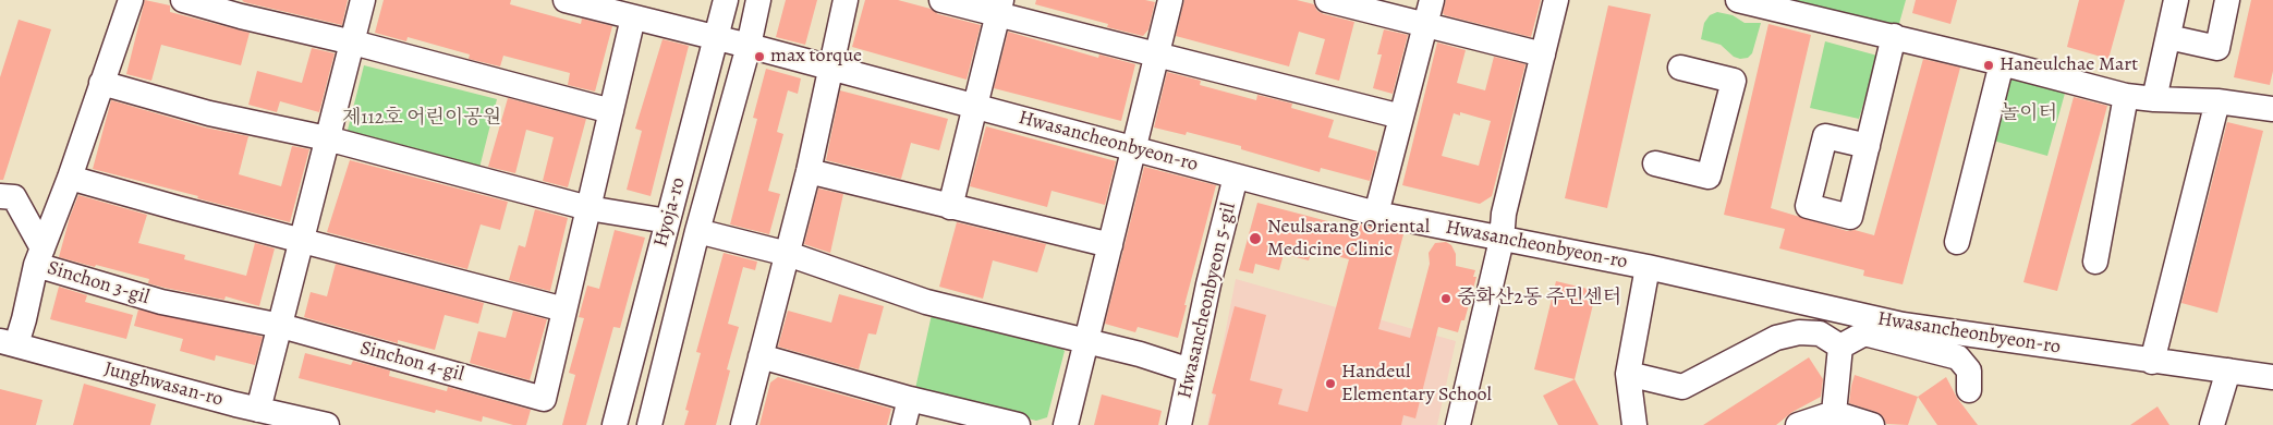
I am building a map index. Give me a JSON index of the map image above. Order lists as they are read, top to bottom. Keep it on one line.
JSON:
{"streets":{"street":["Hwasancheonbyeon-ro","Hyoja-ro","Sinchon 3-gil","Hwasancheonbyeon 5-gil","Sinchon 4-gil","Junghwasan-ro"]},"crossings":[["Hwasancheonbyeon-ro","Hyoja-ro"],["Hwasancheonbyeon-ro","Hwasancheonbyeon 5-gil"],["Sinchon 3-gil","Sinchon 4-gil"],["Sinchon 3-gil","Junghwasan-ro"]],"parks":["놀이터","제112호 어린이공원"],"places":["max torque","Haneulchae Mart","Neulsarang Oriental Medicine Clinic","중화산2동 주민센터","Handeul Elementary School"]}
